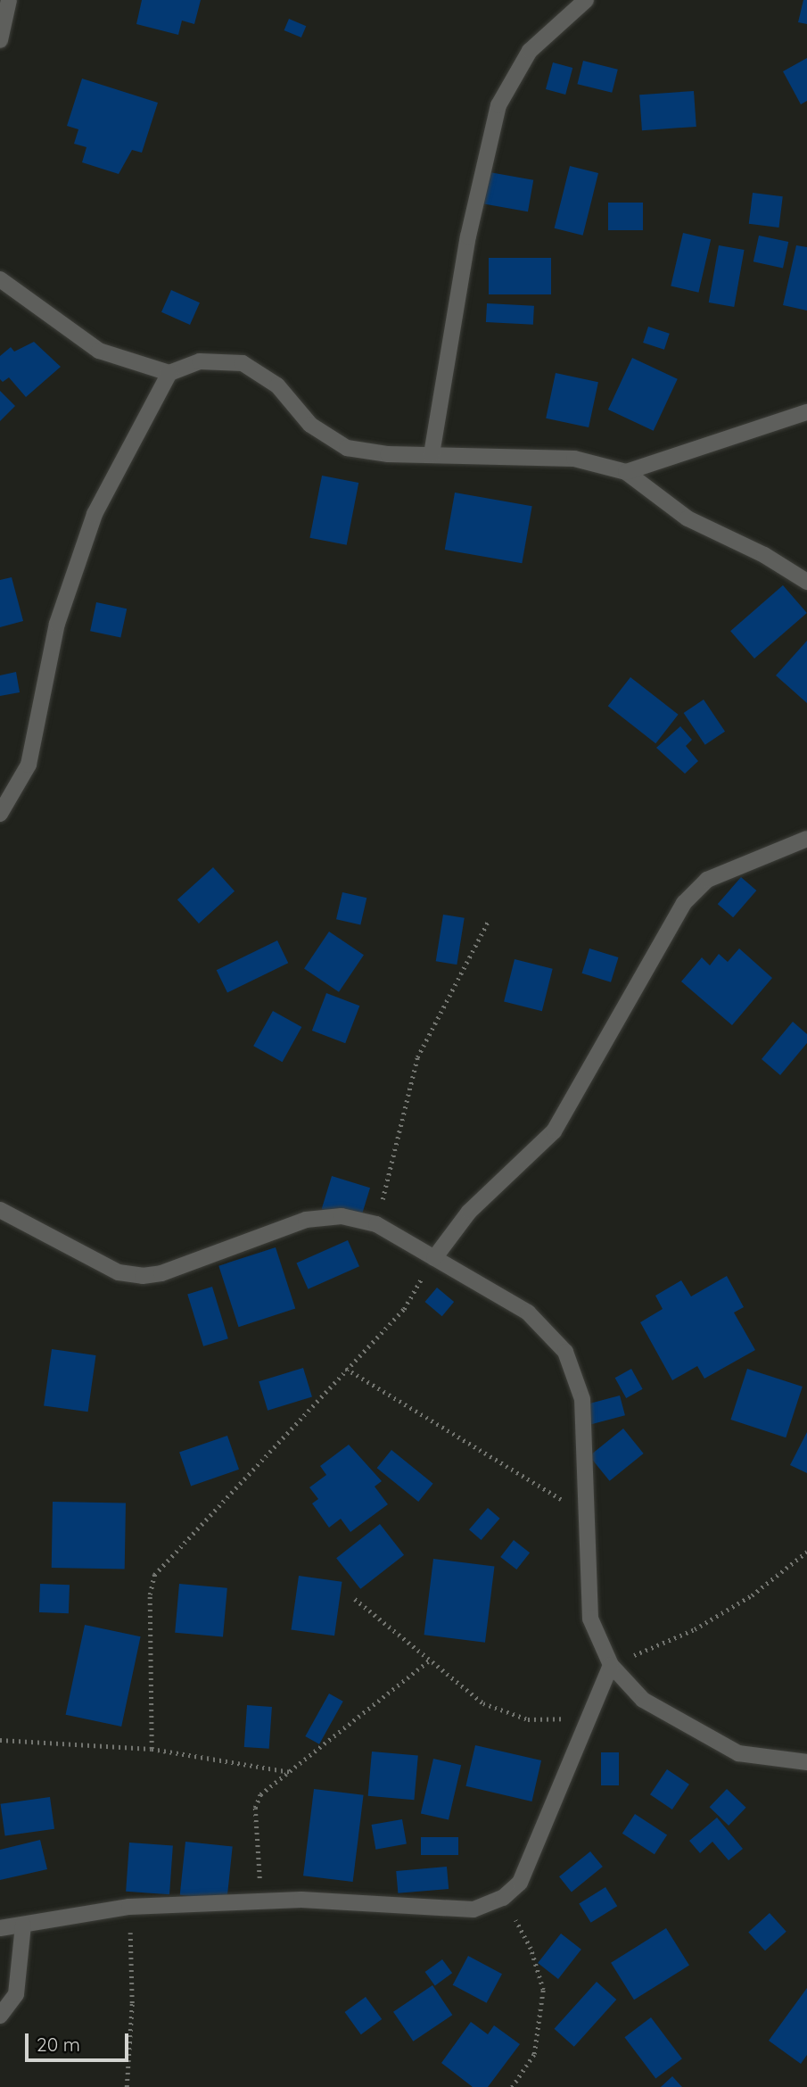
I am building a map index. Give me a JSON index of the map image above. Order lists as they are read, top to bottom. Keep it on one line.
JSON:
{"scale_bar":"20 m"}
